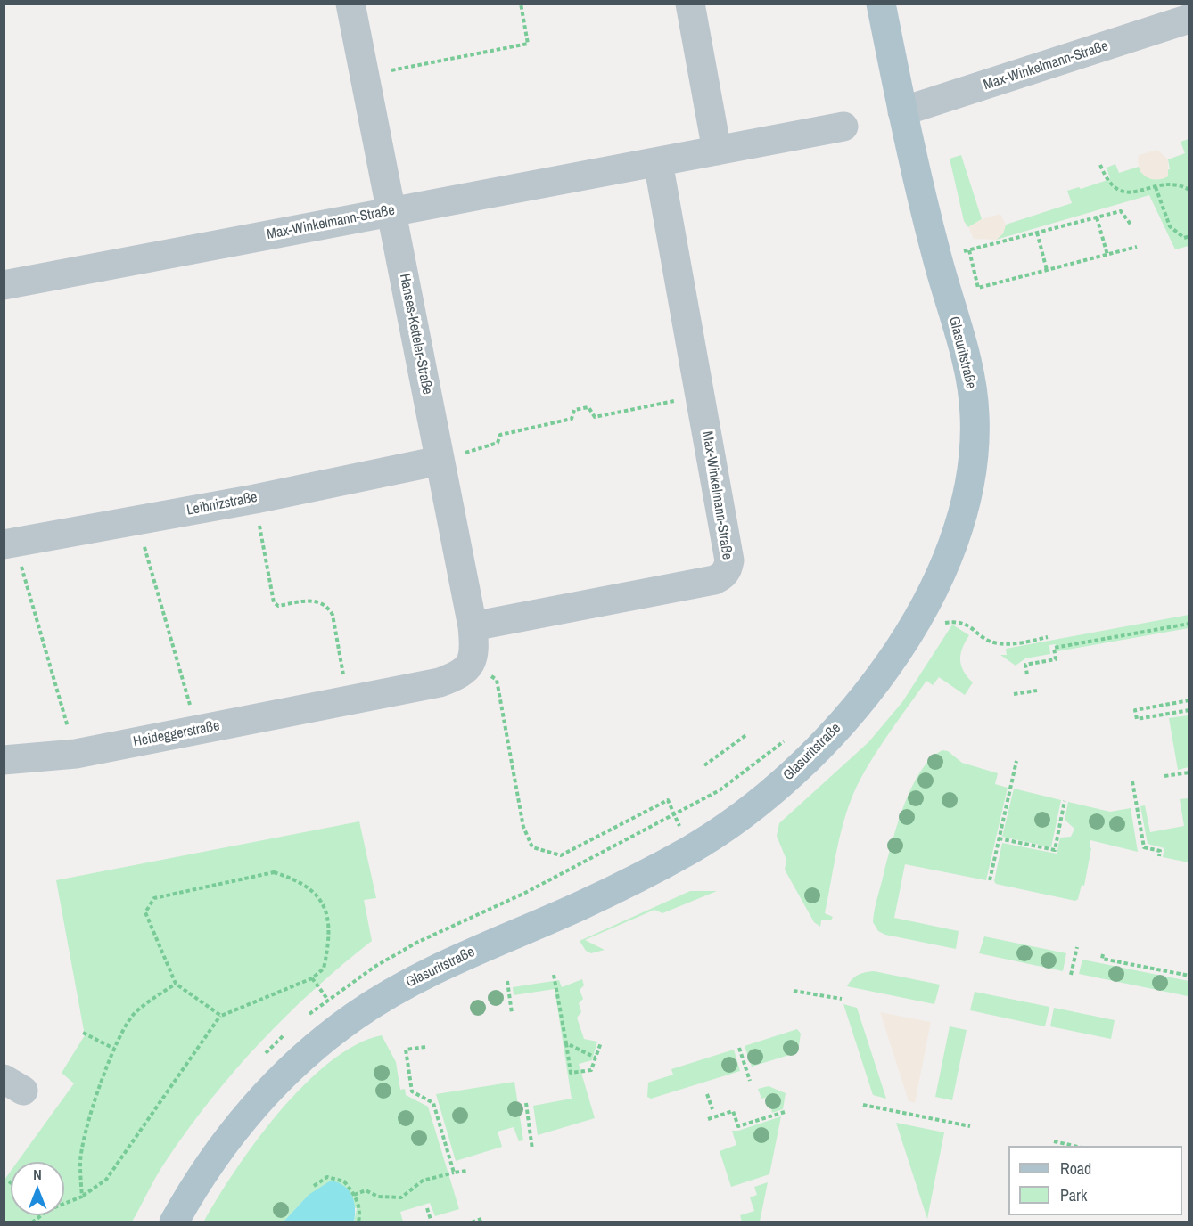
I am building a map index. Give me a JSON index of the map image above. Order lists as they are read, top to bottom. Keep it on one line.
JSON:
{"streets":{"main road":["Glasuritstraße"],"street":["Max-Winkelmann-Straße","Hanses-Ketteler-Straße","Leibnizstraße","Heideggerstraße"]},"crossings":[["Max-Winkelmann-Straße","Hanses-Ketteler-Straße"],["Max-Winkelmann-Straße","Glasuritstraße"],["Hanses-Ketteler-Straße","Leibnizstraße"],["Hanses-Ketteler-Straße","Heideggerstraße"]],"legend":["Road","Park"],"north":"top"}
